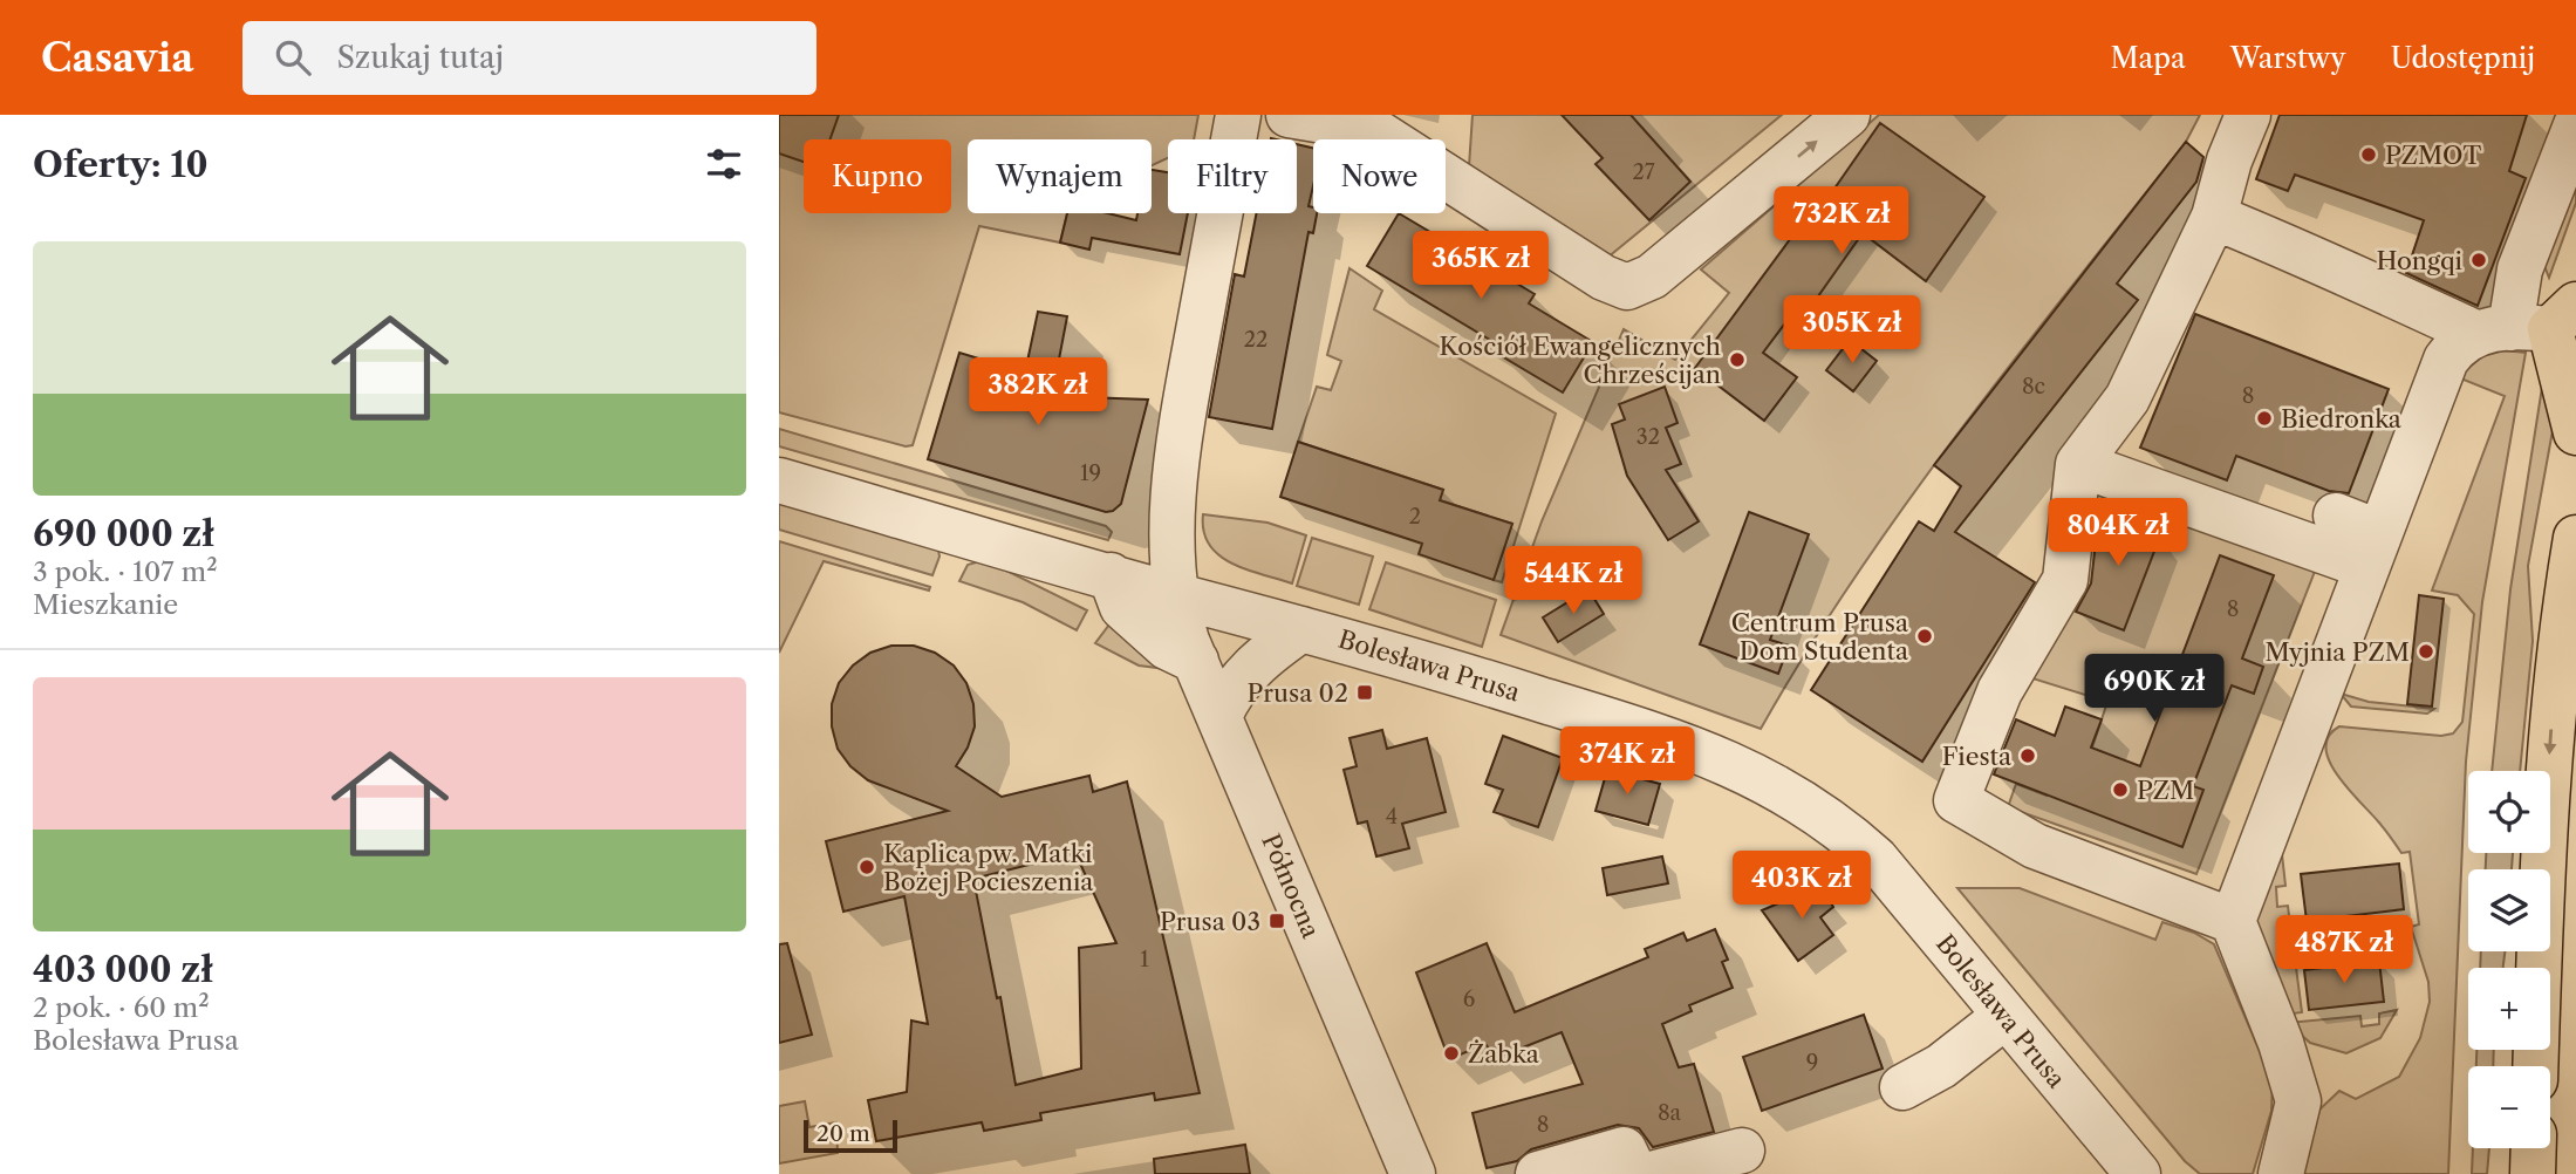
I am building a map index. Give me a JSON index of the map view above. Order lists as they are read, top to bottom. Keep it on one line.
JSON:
{"streets":{"street":["Bolesława Prusa","Północna"]},"crossings":[["Bolesława Prusa","Północna"]],"places":{"other":["PZMOT","Hongqi","Kościół Ewangelicznych Chrześcijan","Biedronka","Centrum Prusa Dom Studenta","Myjnia PZM","Fiesta","PZM","Kaplica pw. Matki Bożej Pocieszenia","Żabka"],"transit":["Prusa 02","Prusa 03"]},"house_numbers":["27","22","8c","8","32","19","2","8","4","1","6","9","8a","8"],"scale_bar":"20 m","page":{"header":"Casavia","search":"Szukaj tutaj","nav":["Mapa","Warstwy","Udostępnij"],"heading":"Oferty: 10","chip":["Kupno","Wynajem","Filtry","Nowe"],"price":["732K zł","365K zł","305K zł","382K zł","804K zł","544K zł","690K zł","374K zł","403K zł","487K zł"],"list":[{"name":"690 000 zł","note":"3 pok. · 107 m² · Mieszkanie"},{"name":"403 000 zł","note":"2 pok. · 60 m² · Bolesława Prusa"}],"map_buttons":["+","−"],"scale":"20 m"}}
